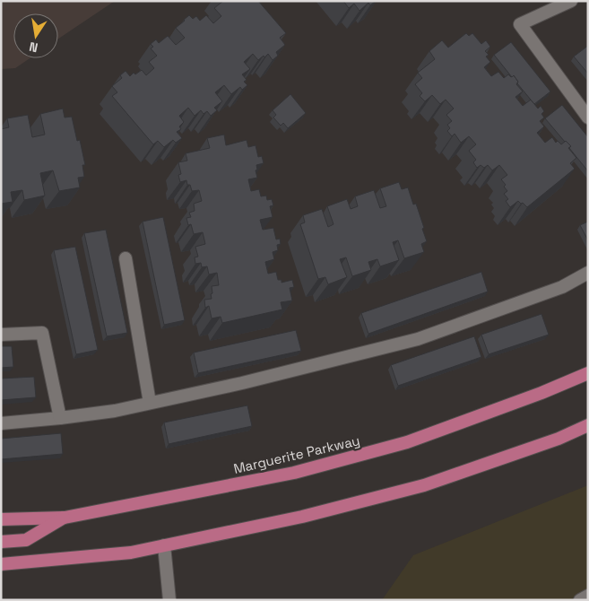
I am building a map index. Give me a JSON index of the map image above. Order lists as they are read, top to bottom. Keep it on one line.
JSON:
{"streets":{"main road":["Marguerite Parkway"]},"north":"bottom"}
